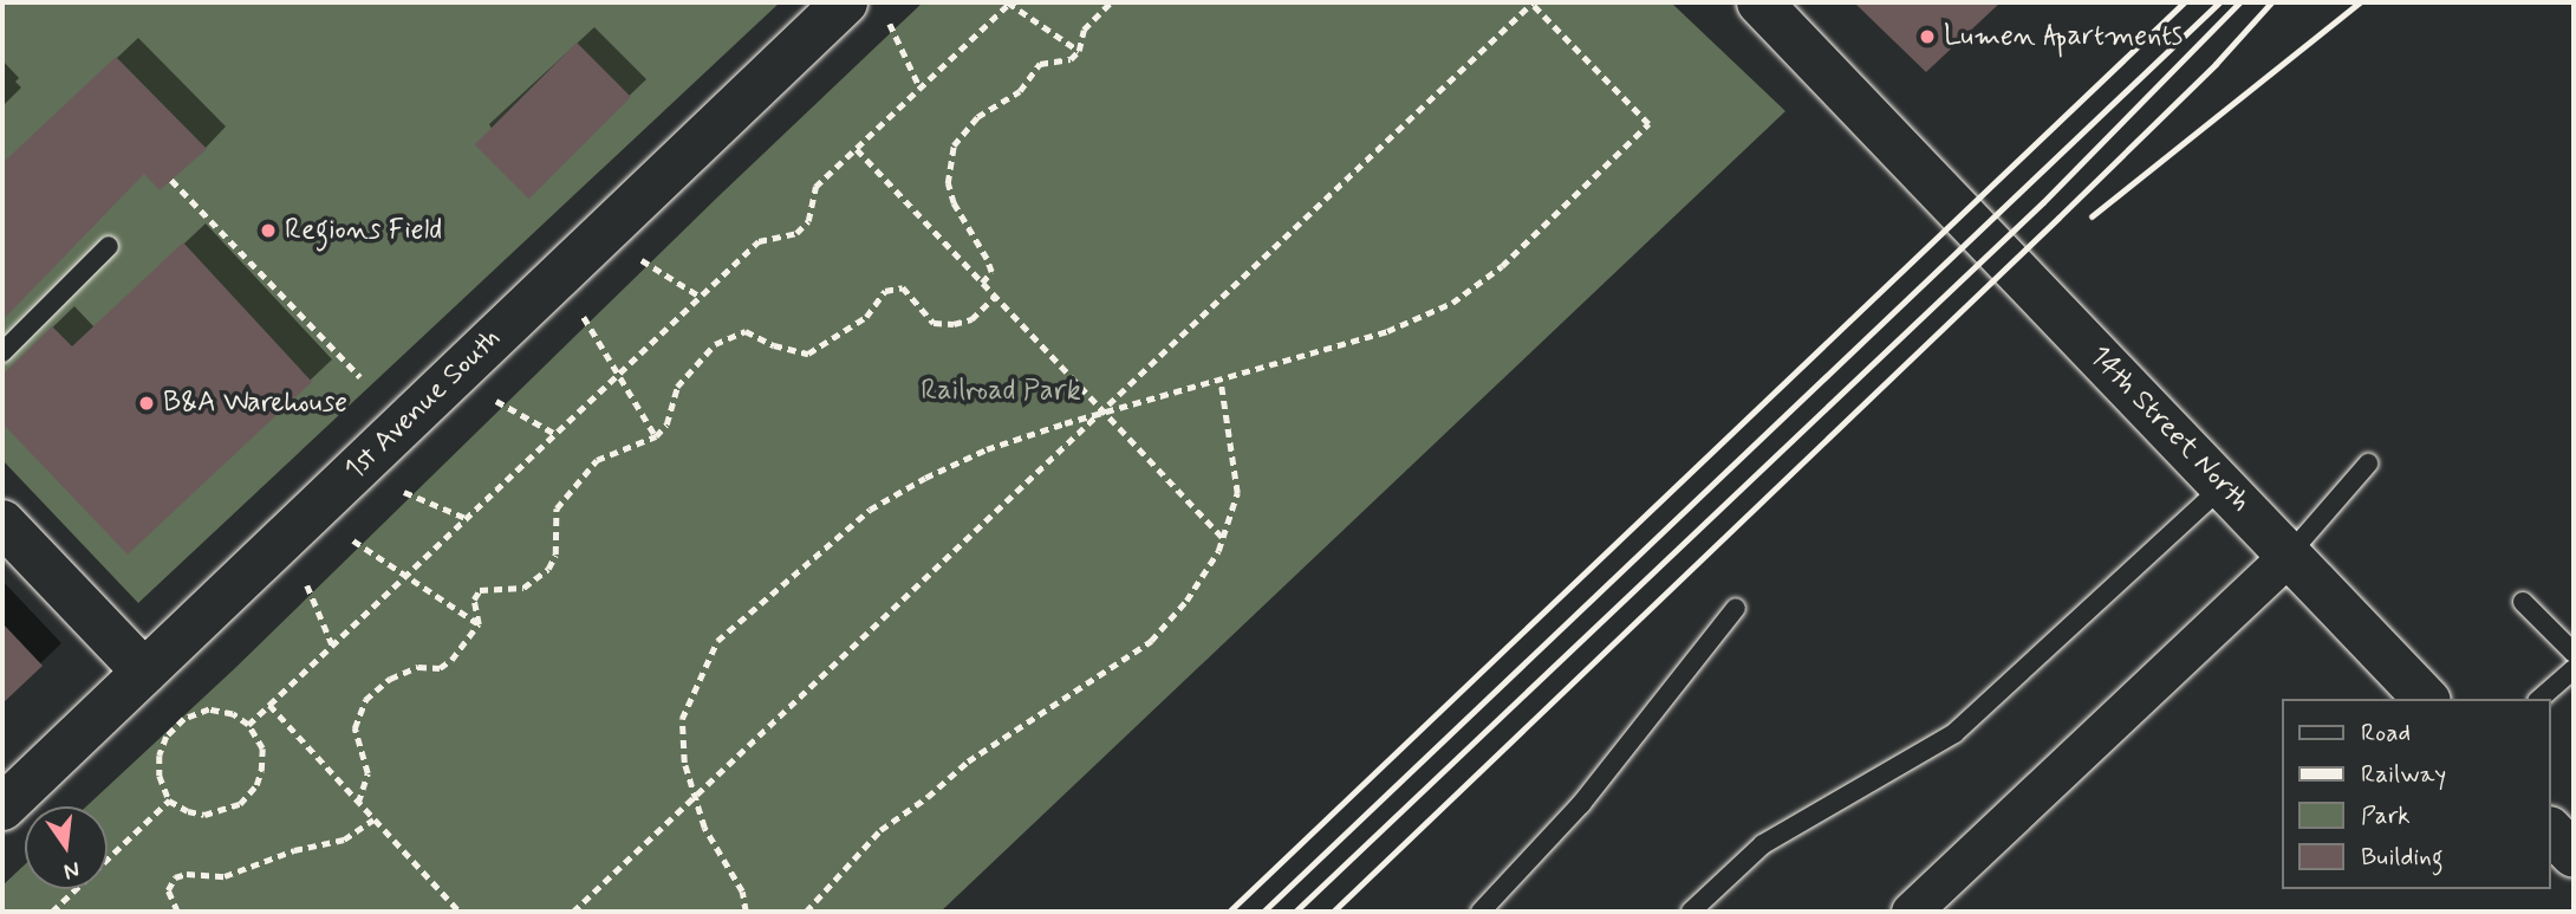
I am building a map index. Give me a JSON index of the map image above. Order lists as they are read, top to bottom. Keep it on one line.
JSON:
{"streets":{"street":["1st Avenue South","14th Street North"]},"parks":["Railroad Park"],"places":["Lumen Apartments","Regions Field","B&A Warehouse"],"legend":["Road","Railway","Park","Building"],"north":"bottom"}
